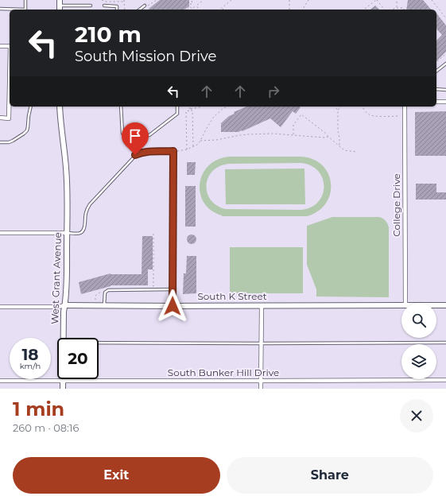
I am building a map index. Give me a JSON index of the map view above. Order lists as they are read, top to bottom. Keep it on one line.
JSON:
{"streets":{"street":["College Drive","West Grant Avenue","South K Street","South Bunker Hill Drive"]},"crossings":[["West Grant Avenue","South K Street"],["West Grant Avenue","South Bunker Hill Drive"]],"page":{"turn":["210 m","South Mission Drive"],"speed":"18 km/h","limit":"20","heading":["1 min","260 m · 08:16"],"buttons":["Exit","Share"]}}
